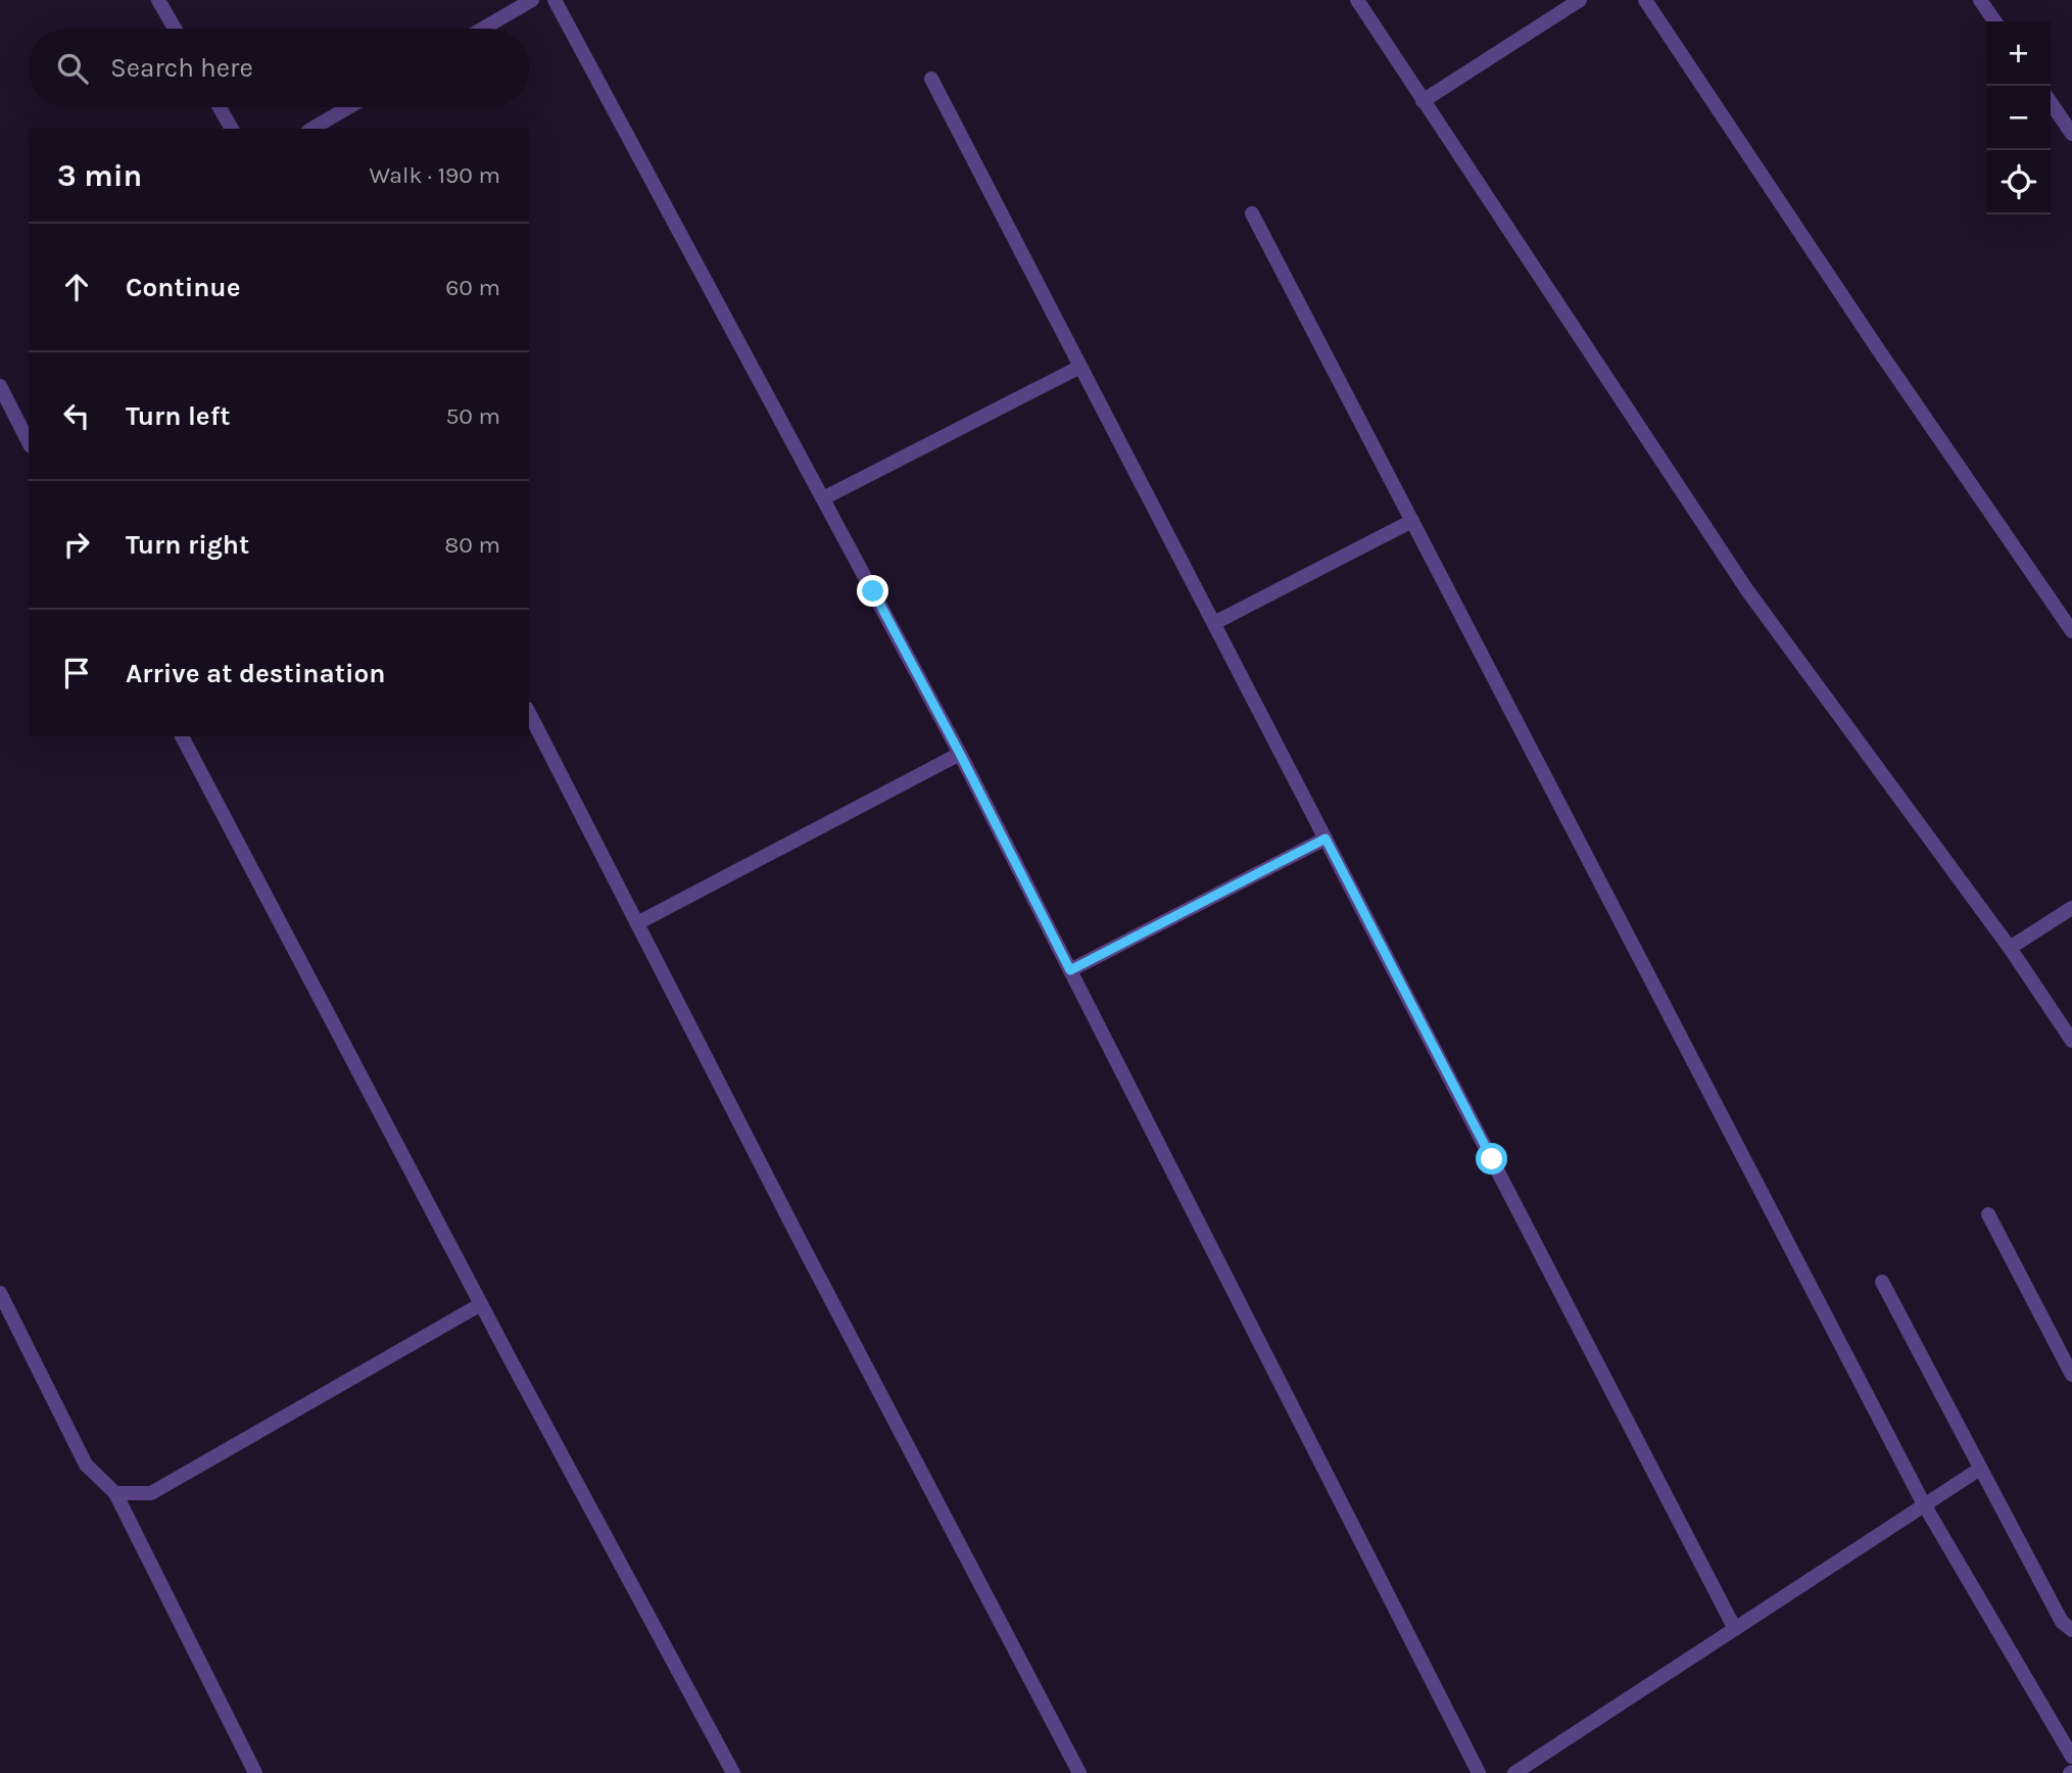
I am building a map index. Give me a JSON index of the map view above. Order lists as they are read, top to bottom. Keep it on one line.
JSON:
{"page":{"map_buttons":["+","−"],"search":"Search here","heading":["3 min","Walk · 190 m"],"list":[["Continue","60 m"],["Turn left","50 m"],["Turn right","80 m"],"Arrive at destination"]}}
